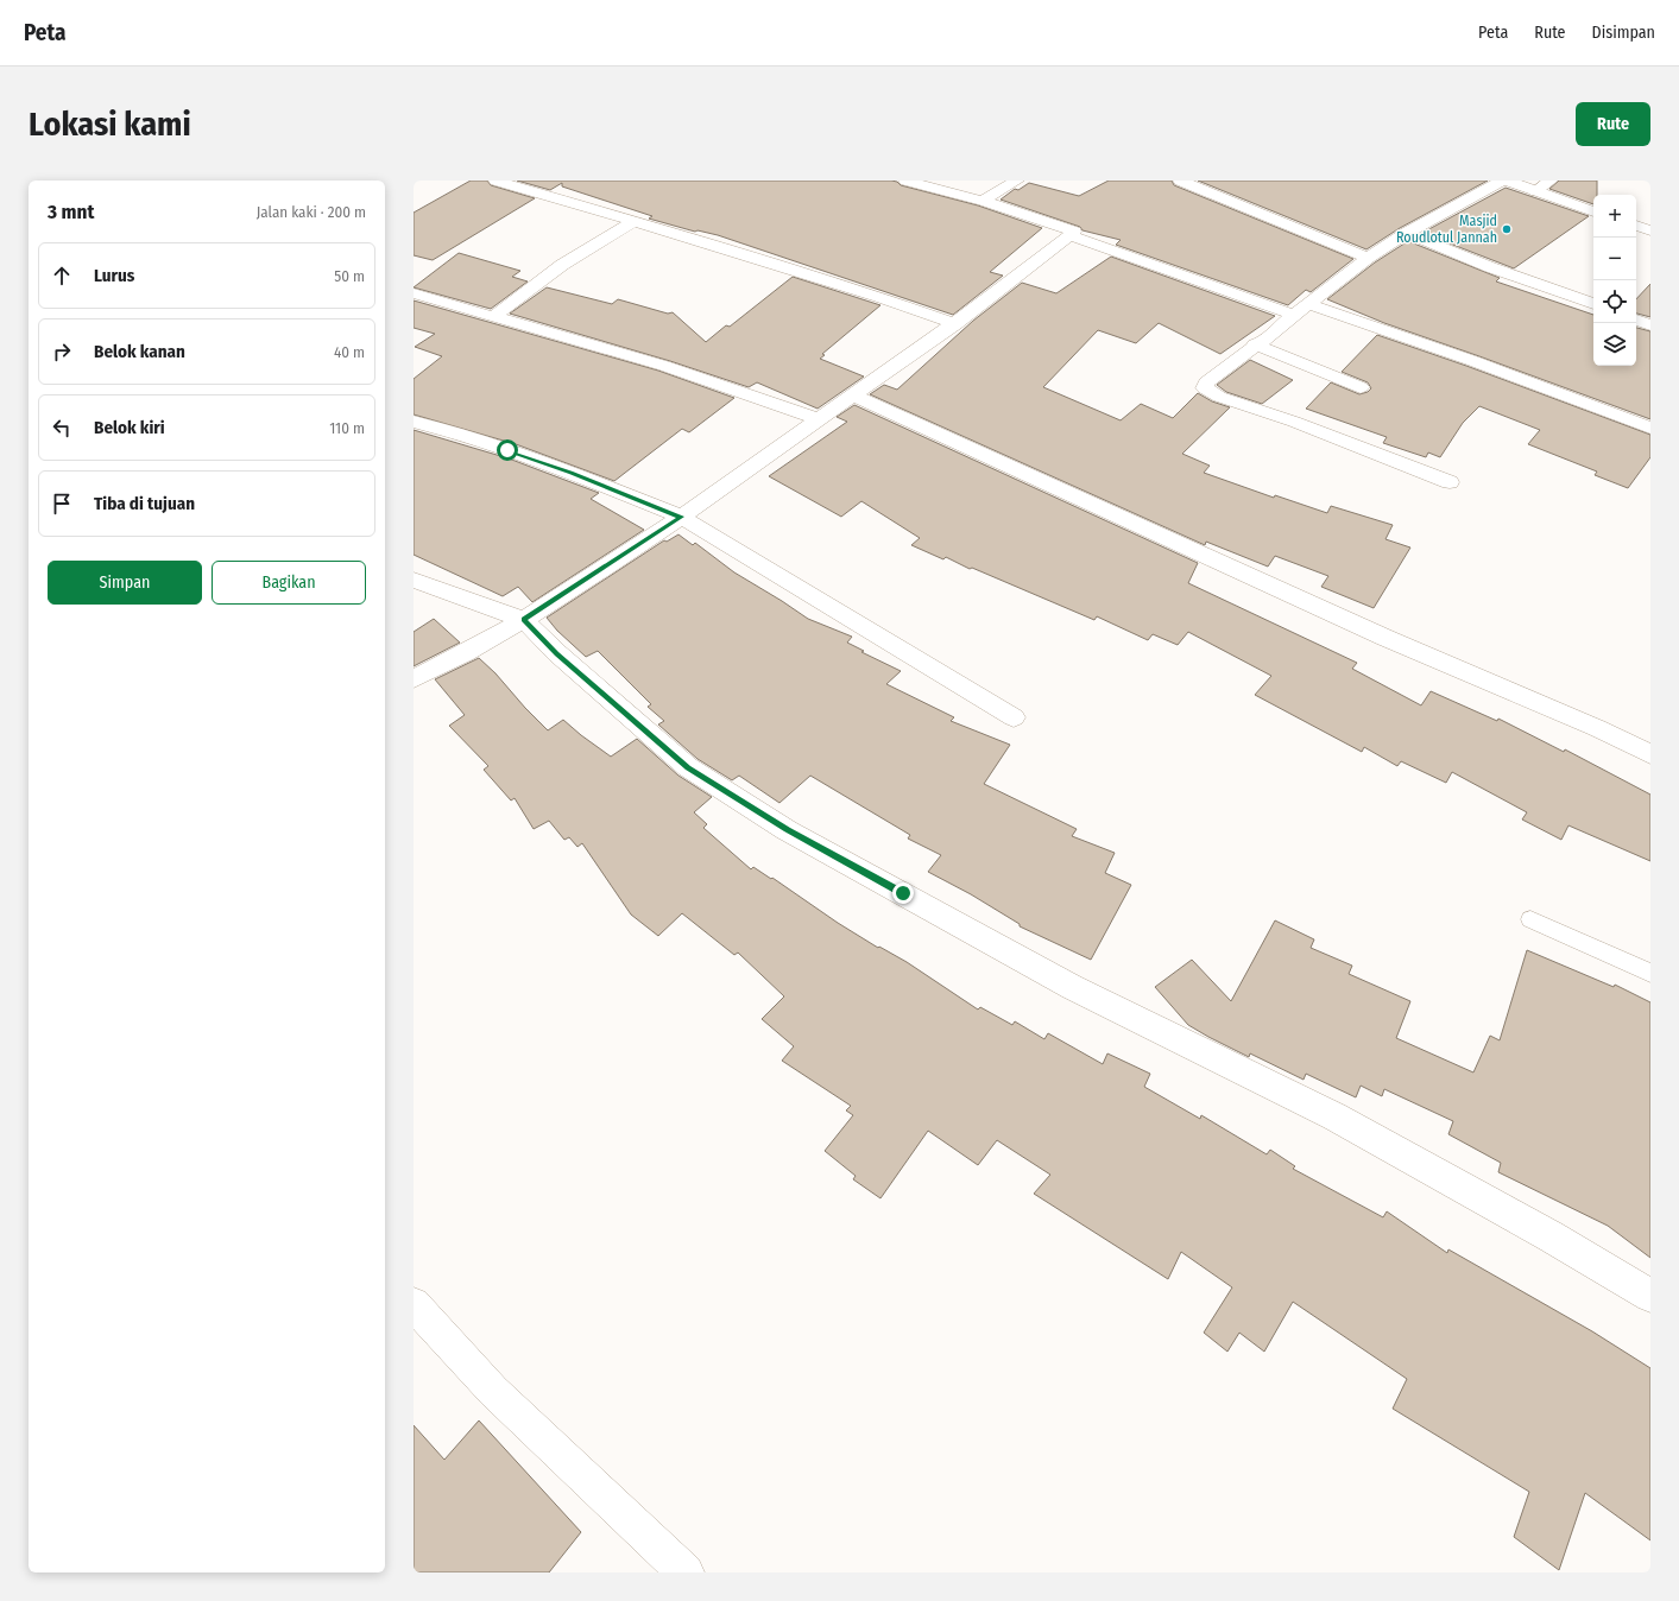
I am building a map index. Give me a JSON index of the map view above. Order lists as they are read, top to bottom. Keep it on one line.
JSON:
{"places":["Masjid Roudlotul Jannah"],"page":{"header":"Peta","nav":["Peta","Rute","Disimpan"],"buttons":["Rute",["Simpan","Bagikan"]],"title":"Lokasi kami","heading":["3 mnt","Jalan kaki · 200 m"],"map_buttons":["+","−"],"list":[["Lurus","50 m"],["Belok kanan","40 m"],["Belok kiri","110 m"],"Tiba di tujuan"]}}
